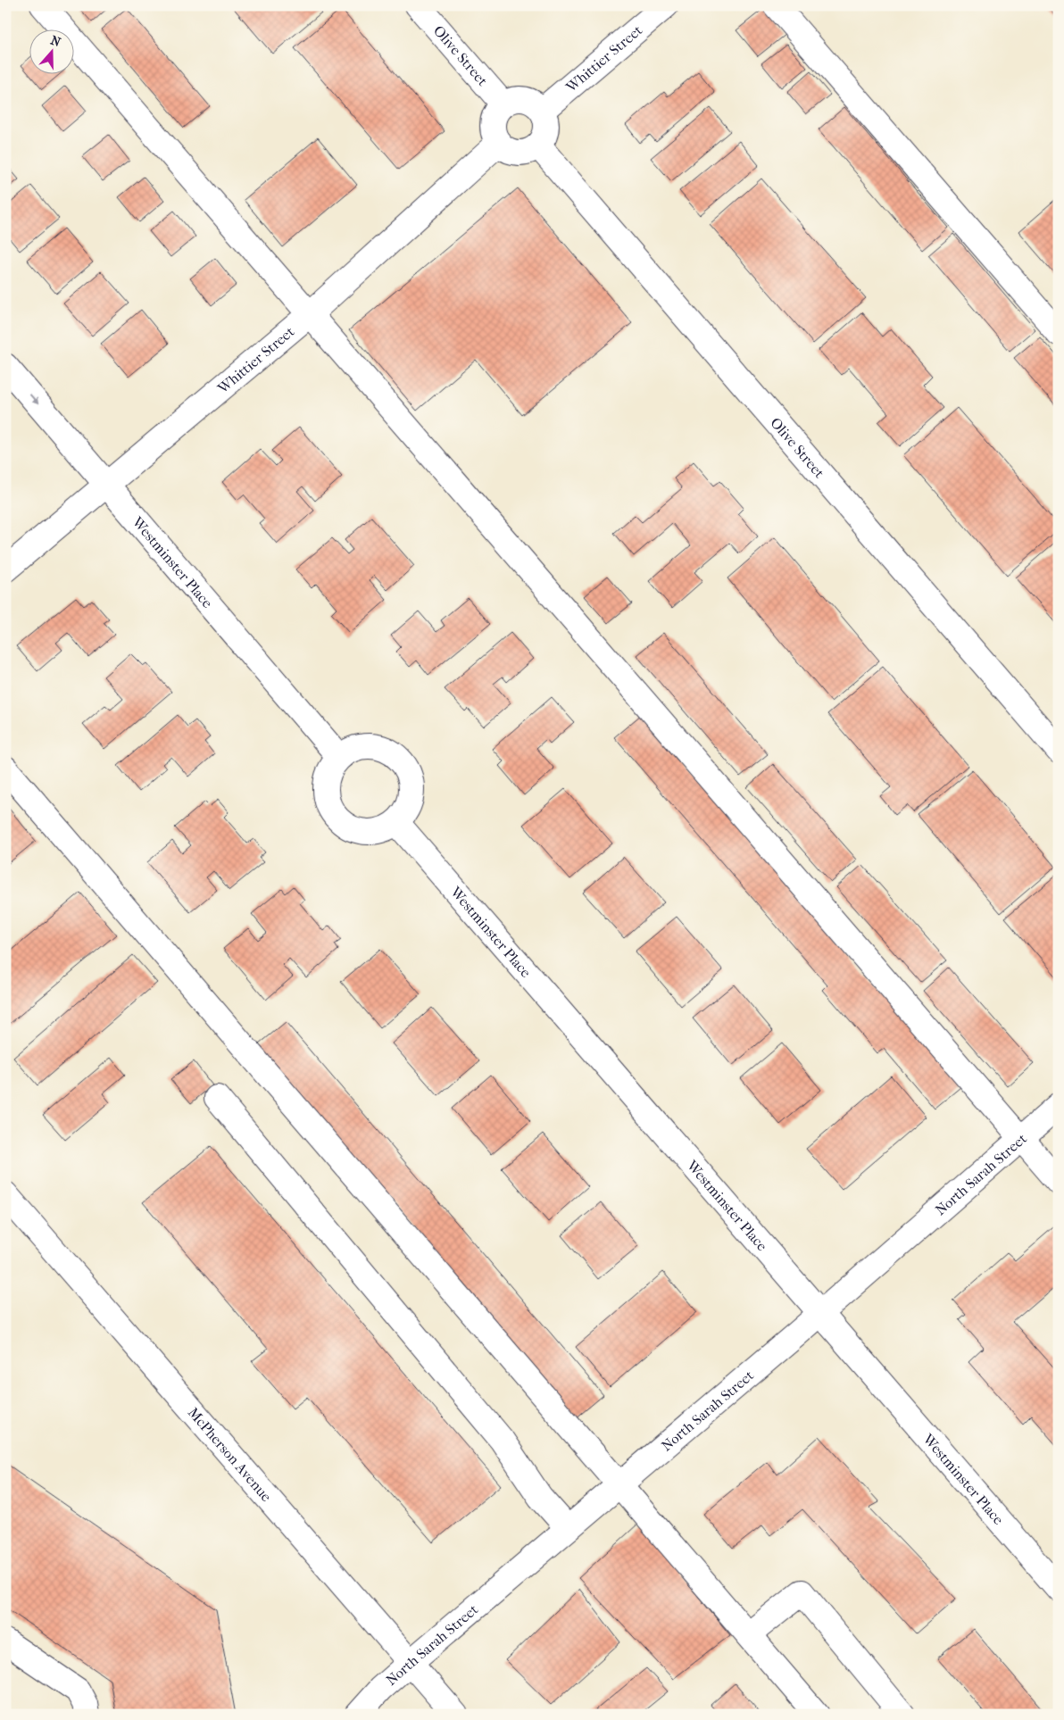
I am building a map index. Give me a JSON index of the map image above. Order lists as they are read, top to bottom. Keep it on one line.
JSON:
{"streets":{"street":["Olive Street","Whittier Street","Westminster Place","North Sarah Street","McPherson Avenue"]},"crossings":[["Olive Street","Whittier Street"],["Whittier Street","Westminster Place"],["Westminster Place","North Sarah Street"],["North Sarah Street","McPherson Avenue"]],"north":"top"}
